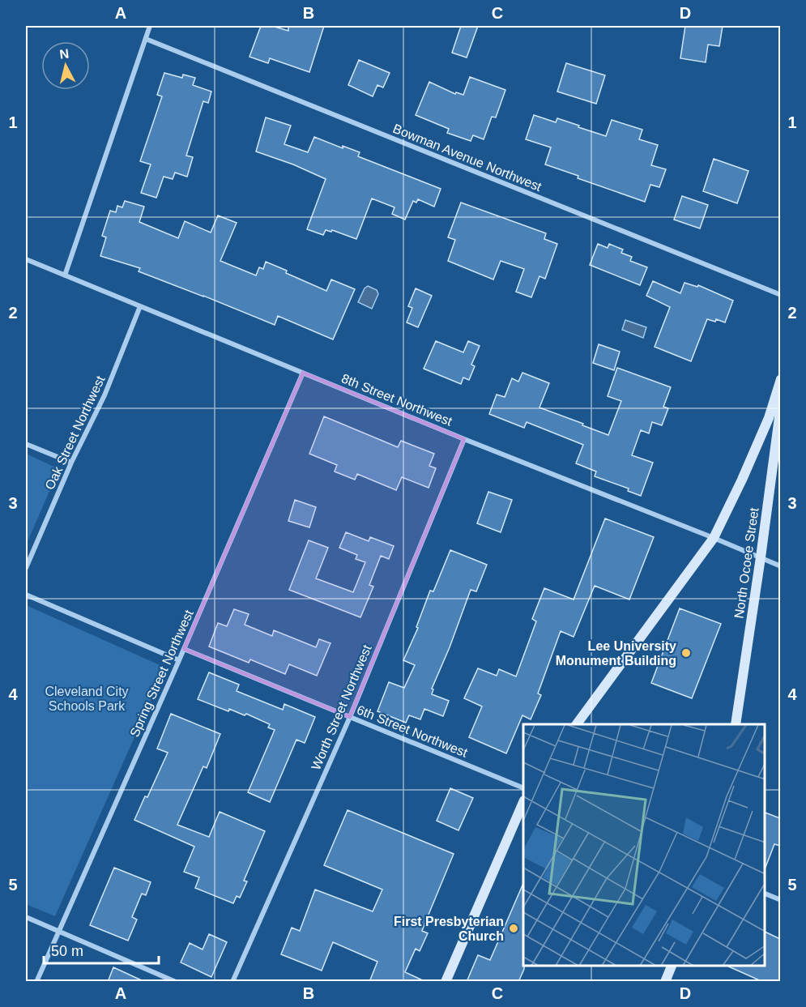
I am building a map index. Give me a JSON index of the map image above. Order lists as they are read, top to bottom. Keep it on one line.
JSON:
{"streets":{"main road":["North Ocoee Street"],"street":["Bowman Avenue Northwest","8th Street Northwest","Oak Street Northwest","Spring Street Northwest","Worth Street Northwest","6th Street Northwest"]},"crossings":[["8th Street Northwest","Oak Street Northwest"],["8th Street Northwest","North Ocoee Street"],["8th Street Northwest","Spring Street Northwest"],["8th Street Northwest","Worth Street Northwest"],["Spring Street Northwest","6th Street Northwest"],["Worth Street Northwest","6th Street Northwest"]],"parks":["Cleveland City Schools Park"],"places":["Lee University Monument Building","First Presbyterian Church"],"scale_bar":"50 m","north":"top","grid":{"columns":["A","B","C","D"],"rows":["1","2","3","4","5"]}}
